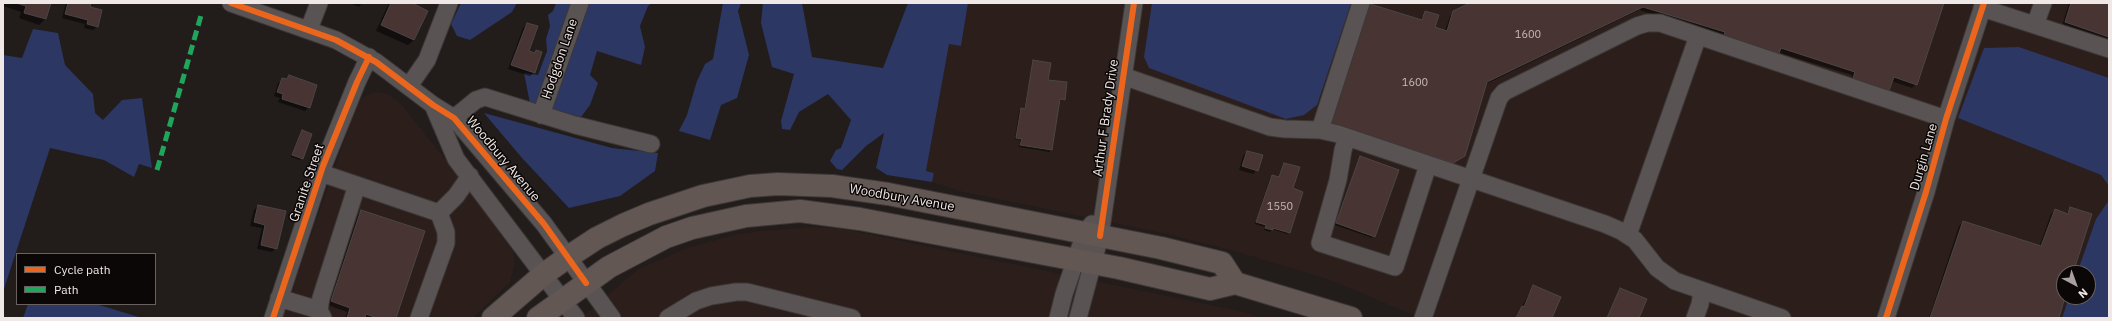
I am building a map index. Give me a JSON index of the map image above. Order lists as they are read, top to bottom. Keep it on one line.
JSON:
{"streets":{"main road":["Woodbury Avenue"],"street":["Hodgdon Lane","Arthur F Brady Drive","Durgin Lane","Granite Street"]},"crossings":[["Hodgdon Lane","Woodbury Avenue"],["Arthur F Brady Drive","Woodbury Avenue"],["Woodbury Avenue","Granite Street"]],"house_numbers":["1600","1600","1550"],"legend":["Cycle path","Path"],"north":"bottom right"}
